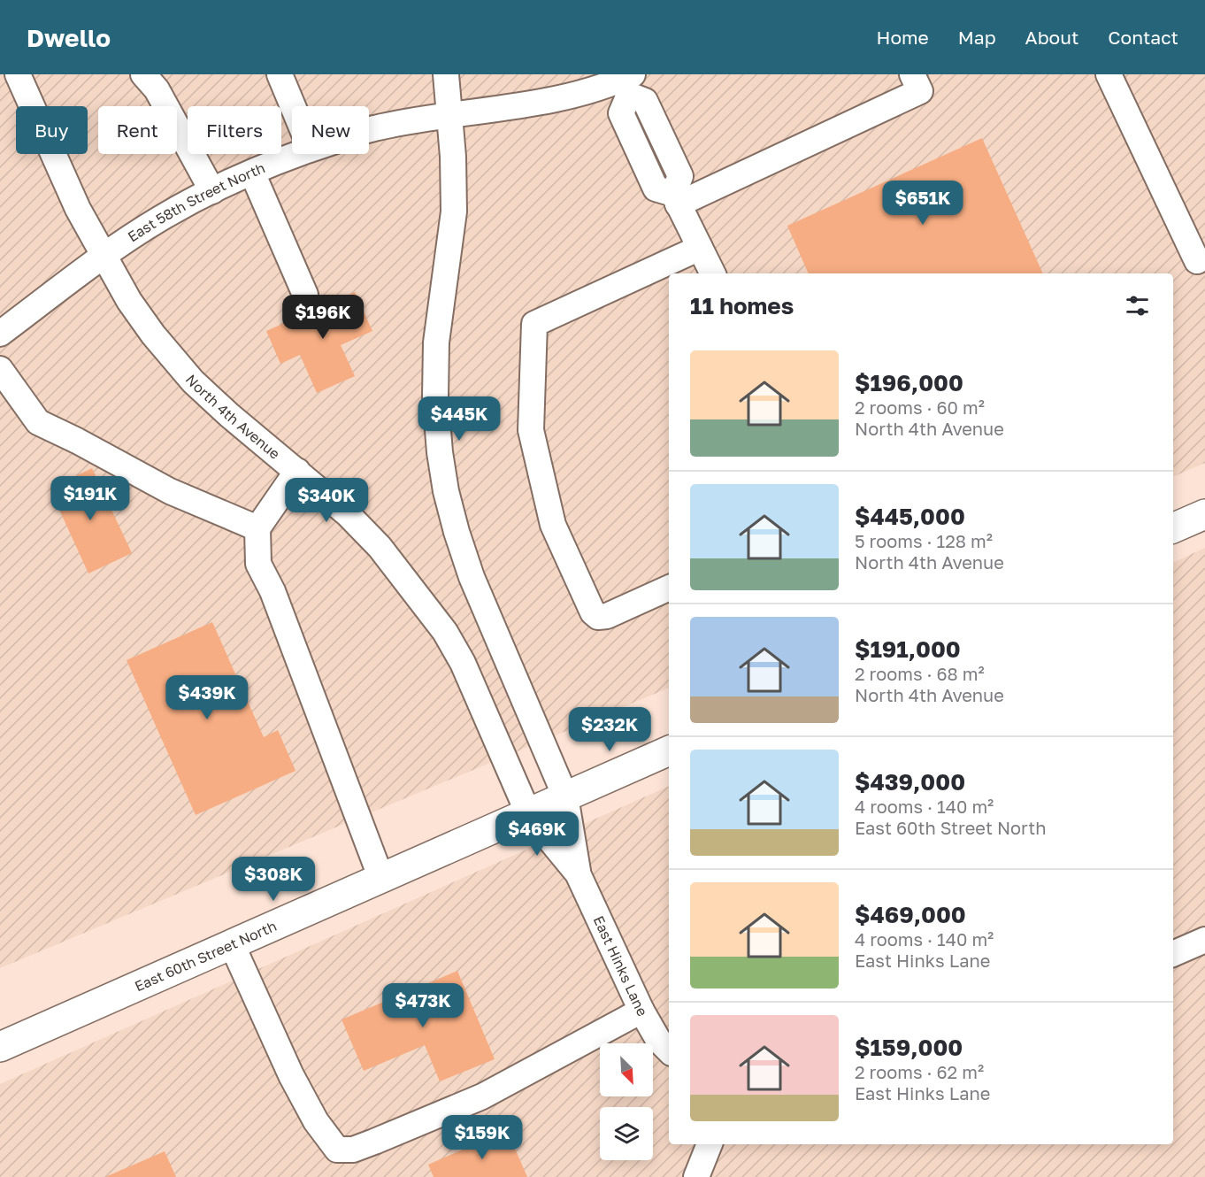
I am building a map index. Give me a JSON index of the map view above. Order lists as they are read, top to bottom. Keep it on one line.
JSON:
{"streets":{"main road":["East 60th Street North"],"street":["East 58th Street North","North 4th Avenue","East Hinks Lane"]},"crossings":[["East 58th Street North","North 4th Avenue"],["North 4th Avenue","East 60th Street North"],["North 4th Avenue","East Hinks Lane"],["East 60th Street North","East Hinks Lane"]],"north":"bottom right","page":{"header":"Dwello","nav":["Home","Map","About","Contact"],"chip":["Buy","Rent","Filters","New"],"price":["$651K","$196K","$445K","$191K","$340K","$439K","$232K","$469K","$308K","$473K","$159K"],"heading":"11 homes","list":[{"name":"$196,000","note":"2 rooms · 60 m² · North 4th Avenue"},{"name":"$445,000","note":"5 rooms · 128 m² · North 4th Avenue"},{"name":"$191,000","note":"2 rooms · 68 m² · North 4th Avenue"},{"name":"$439,000","note":"4 rooms · 140 m² · East 60th Street North"},{"name":"$469,000","note":"4 rooms · 140 m² · East Hinks Lane"},{"name":"$159,000","note":"2 rooms · 62 m² · East Hinks Lane"}]}}
